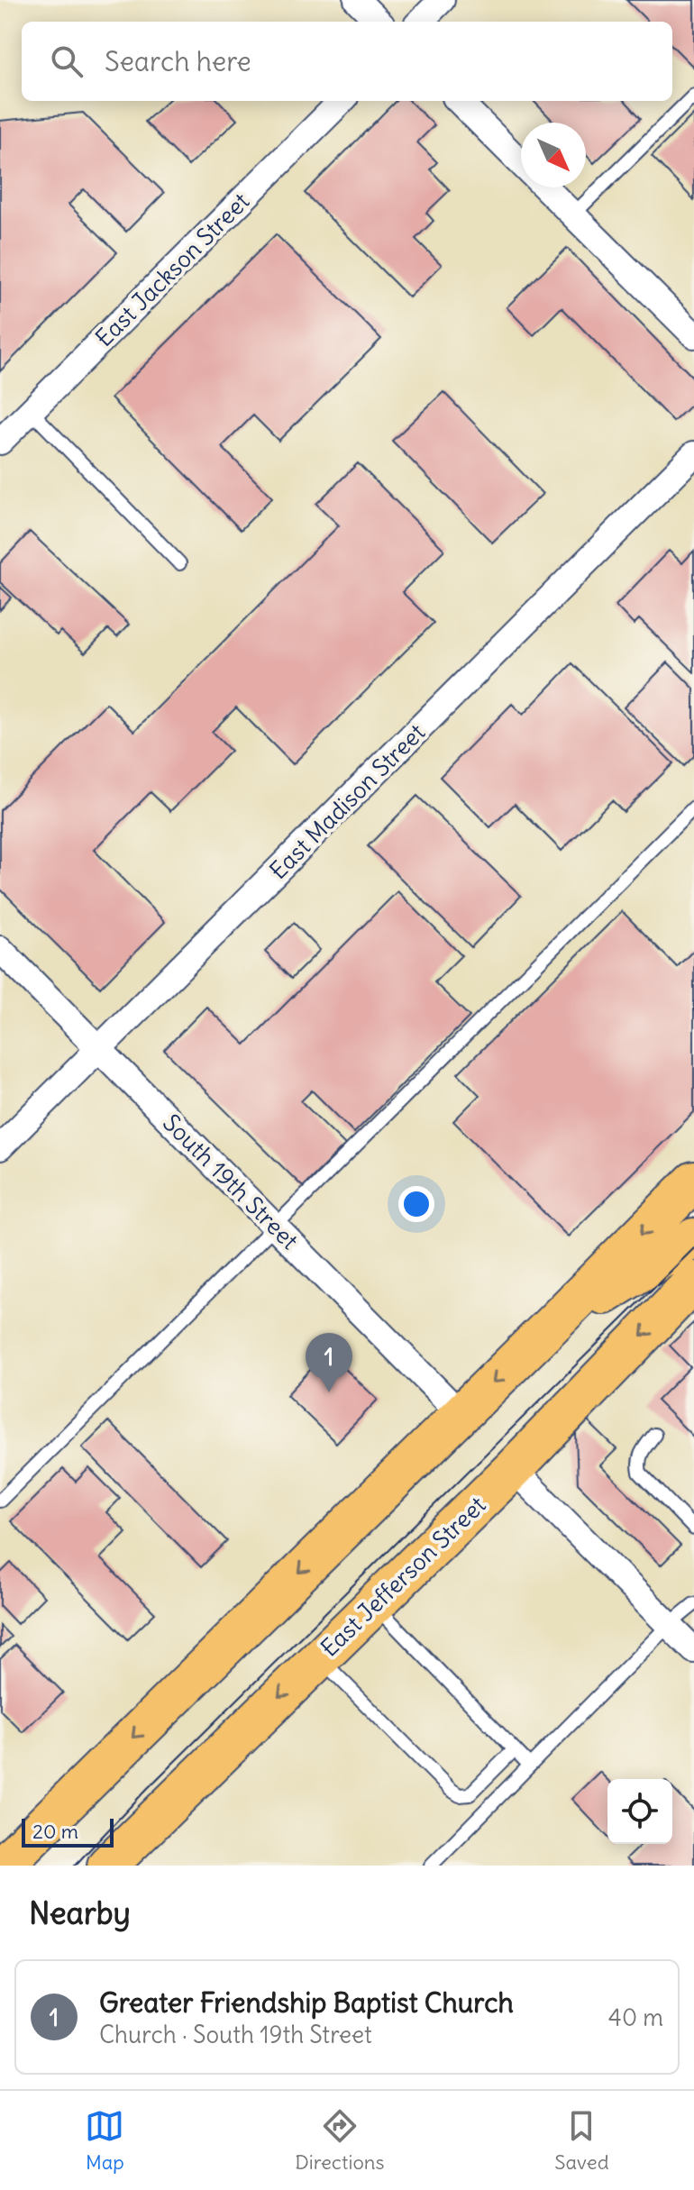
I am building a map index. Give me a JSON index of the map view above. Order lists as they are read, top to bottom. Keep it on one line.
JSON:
{"streets":{"main road":["East Jefferson Street"],"street":["East Jackson Street","East Madison Street","South 19th Street"]},"crossings":[["East Madison Street","South 19th Street"]],"scale_bar":"20 m","north":"bottom right","page":{"search":"Search here","pins":"1","scale":"20 m","heading":"Nearby","list":[{"mark":"1","name":"Greater Friendship Baptist Church","note":"Church · South 19th Street","value":"40 m"}],"nav":["Map","Directions","Saved"]}}
